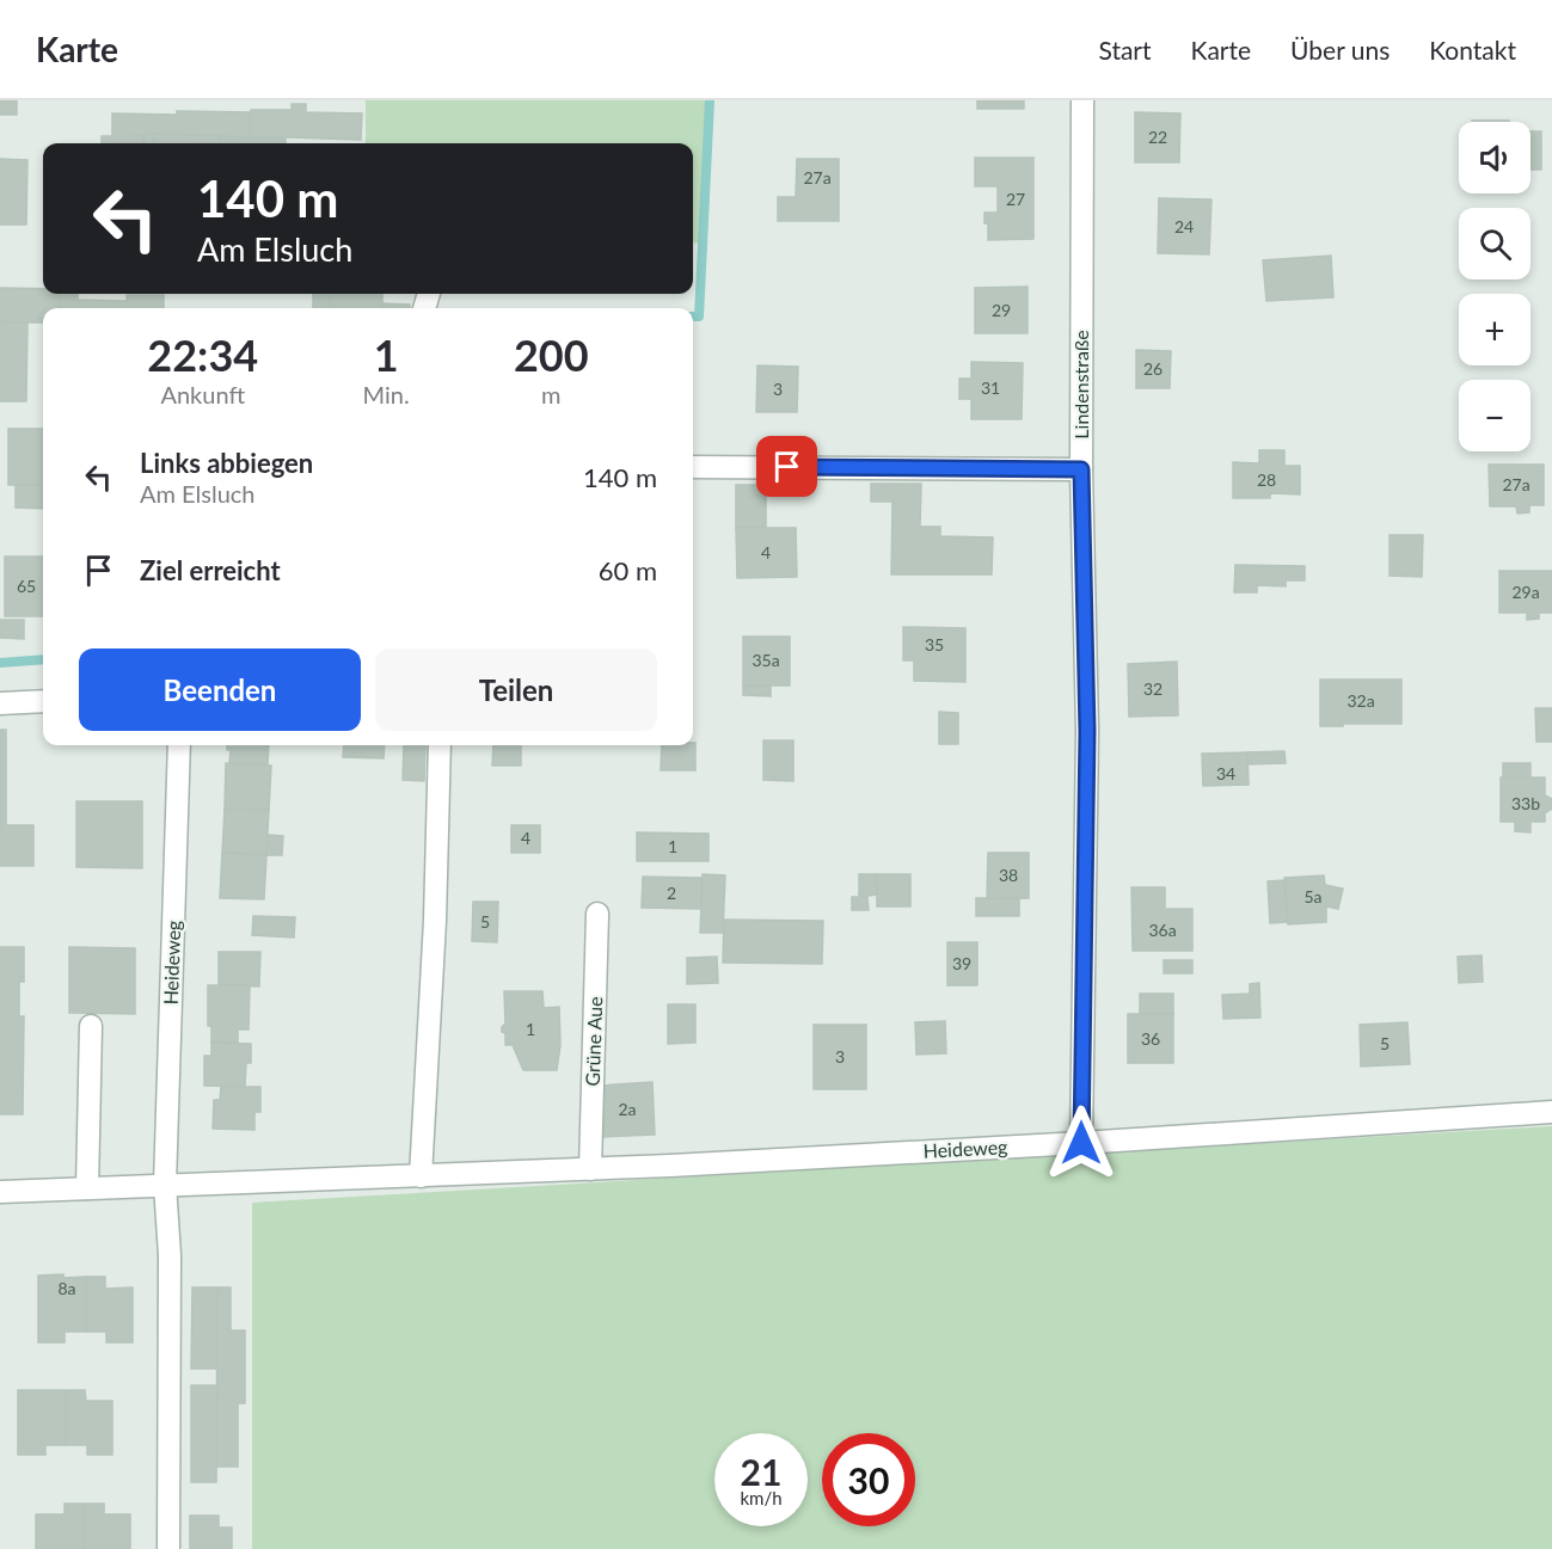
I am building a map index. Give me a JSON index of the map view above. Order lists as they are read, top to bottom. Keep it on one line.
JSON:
{"streets":{"street":["Lindenstraße","Heideweg","Grüne Aue"]},"crossings":[["Lindenstraße","Heideweg"],["Heideweg","Grüne Aue"]],"house_numbers":["22","27a","27","24","29","26","31","3","28","27a","4","65","29a","35","35a","32","32a","34","33b","4","1","38","2","5a","5","36a","39","1","36","5","3","2a","8a"],"page":{"header":"Karte","nav":["Start","Karte","Über uns","Kontakt"],"map_buttons":["+","−"],"turn":["140 m","Am Elsluch"],"eta":["22:34","Ankunft","1","Min.","200","m"],"list":[{"name":"Links abbiegen","note":"Am Elsluch","value":"140 m"},{"name":"Ziel erreicht","value":"60 m"}],"buttons":["Beenden","Teilen"],"speed":"21 km/h","limit":"30"}}
